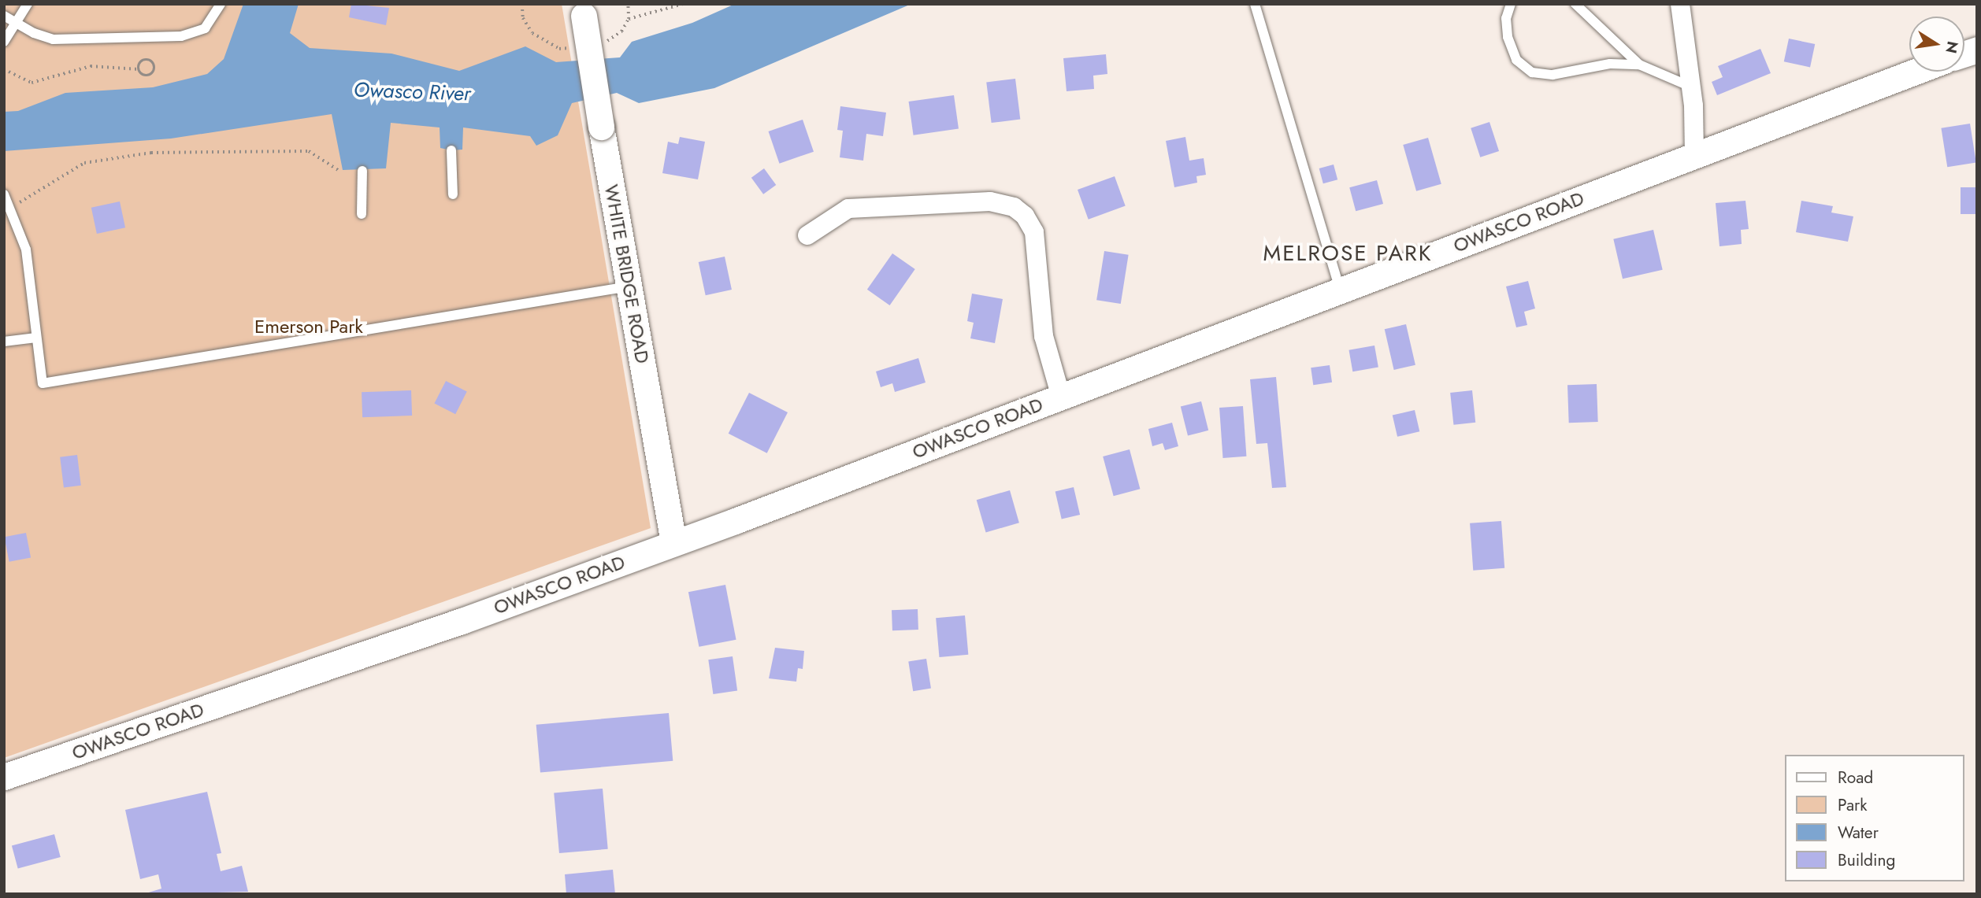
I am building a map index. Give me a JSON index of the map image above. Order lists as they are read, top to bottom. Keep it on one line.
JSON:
{"streets":{"main road":["OWASCO ROAD","WHITE BRIDGE ROAD"]},"crossings":[["OWASCO ROAD","WHITE BRIDGE ROAD"]],"districts":["MELROSE PARK"],"water":["Owasco River"],"parks":["Emerson Park"],"legend":["Road","Park","Water","Building"],"north":"right"}
